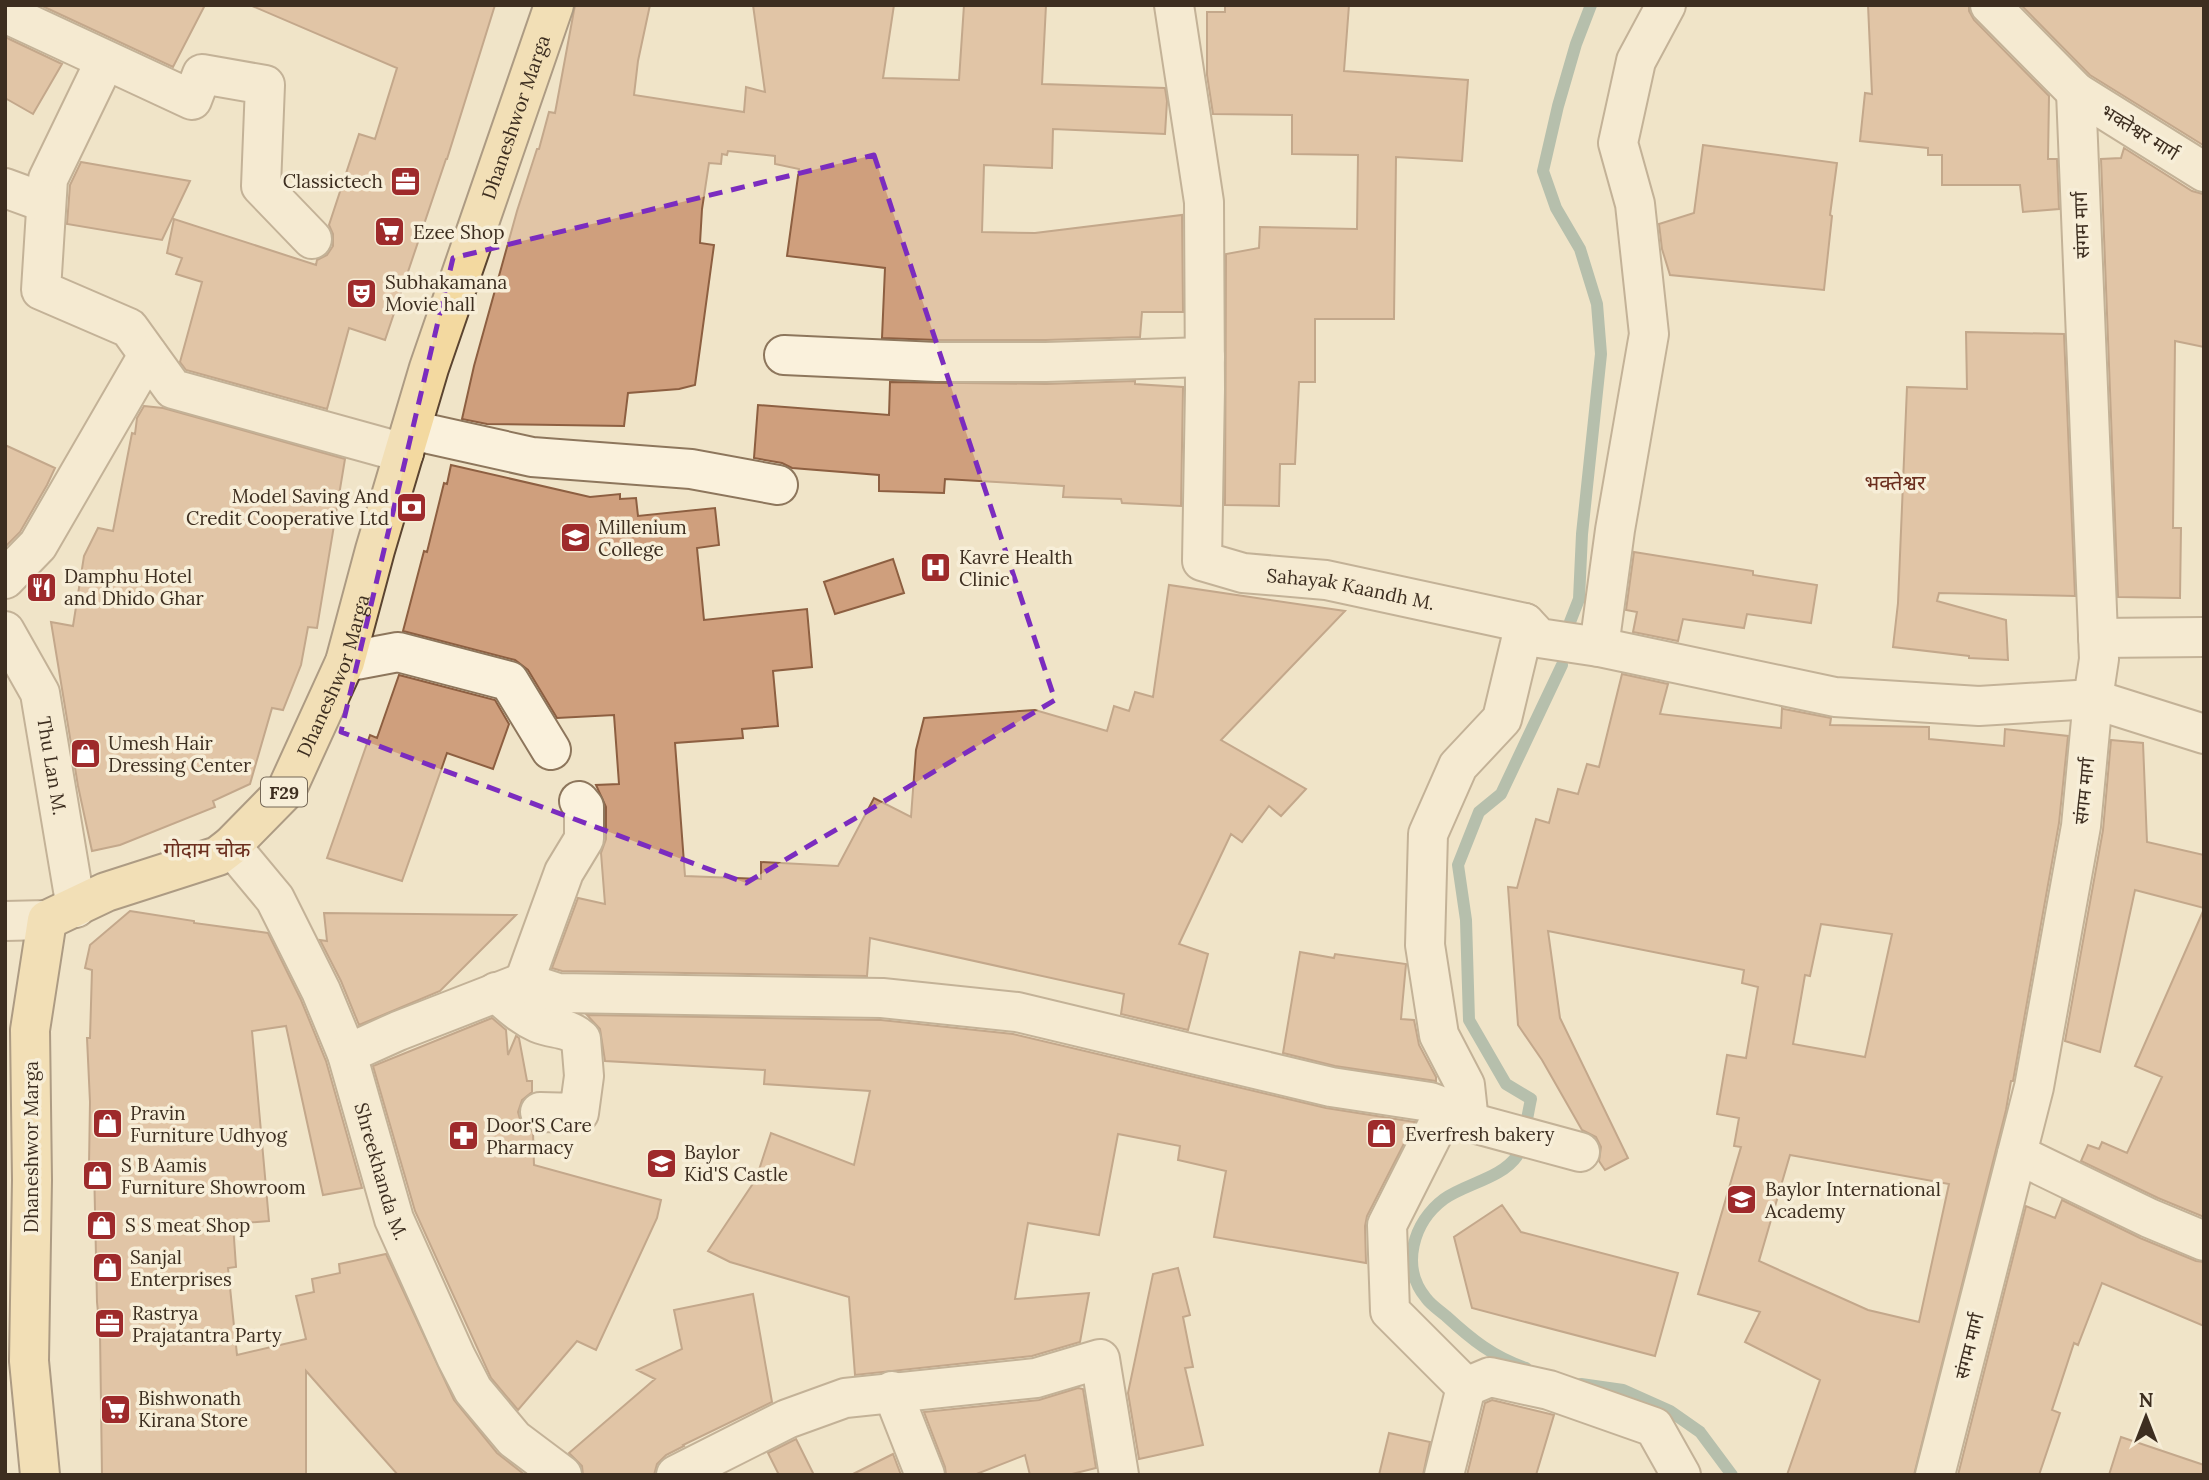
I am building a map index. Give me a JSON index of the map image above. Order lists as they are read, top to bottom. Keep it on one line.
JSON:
{"streets":{"main road":["Dhaneshwor Marga","F29"],"street":["भक्तेश्वर मार्ग","संगम मार्ग","Sahayak Kaandh M.","Thu Lan M.","Shreekhanda M."]},"crossings":[["Dhaneshwor Marga","Thu Lan M."],["Dhaneshwor Marga","Shreekhanda M."],["भक्तेश्वर मार्ग","संगम मार्ग"]],"districts":["भक्तेश्वर","गाेदाम चाेक"],"places":{"office":["Classictech","Rastrya Prajatantra Party"],"supermarket":["Ezee Shop","Bishwonath Kirana Store"],"theatre":["Subhakamana Movie hall"],"bank":["Model Saving And Credit Cooperative Ltd"],"school or university":["Millenium College","Baylor Kid'S Castle","Baylor International Academy"],"hospital":["Kavre Health Clinic"],"restaurant":["Damphu Hotel and Dhido Ghar"],"shop":["Umesh Hair Dressing Center","Pravin Furniture Udhyog","Everfresh bakery","S B Aamis Furniture Showroom","S S meat Shop","Sanjal Enterprises"],"pharmacy":["Door'S Care Pharmacy"]},"north":"top"}
